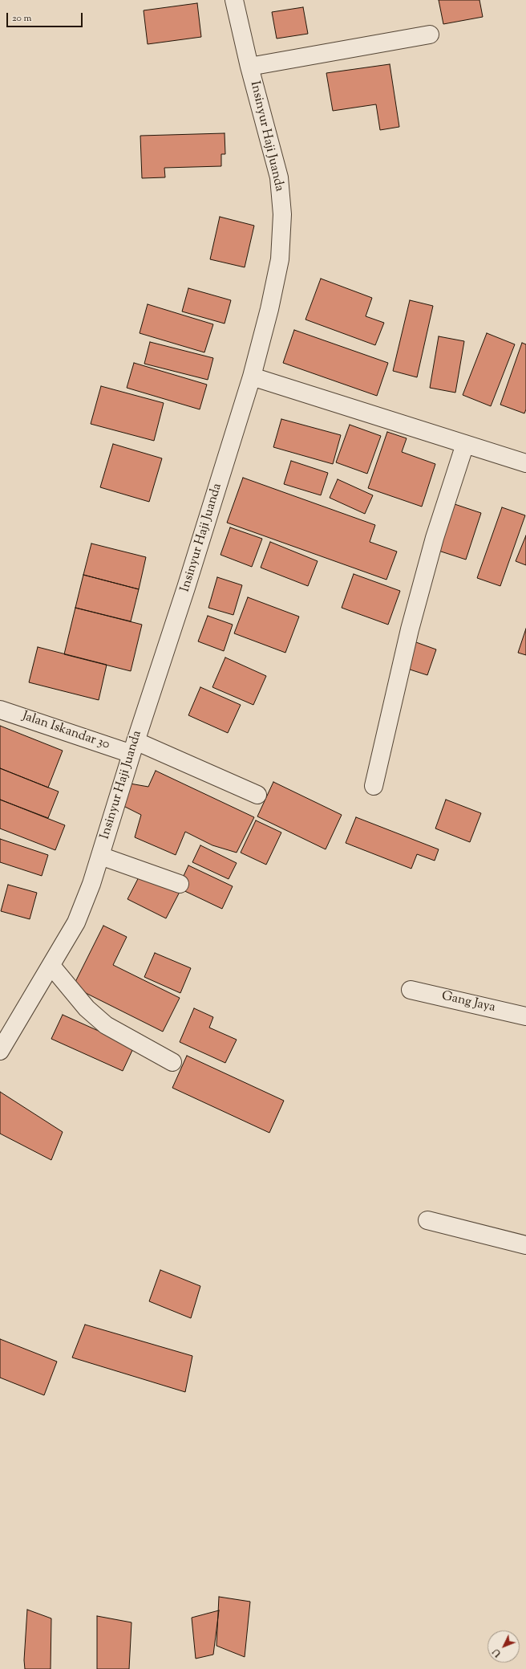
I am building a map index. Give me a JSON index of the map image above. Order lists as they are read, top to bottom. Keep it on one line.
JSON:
{"streets":{"street":["Insinyur Haji Juanda","Jalan Iskandar 30","Gang Jaya"]},"crossings":[["Insinyur Haji Juanda","Jalan Iskandar 30"]],"scale_bar":"20 m","north":"bottom left"}
